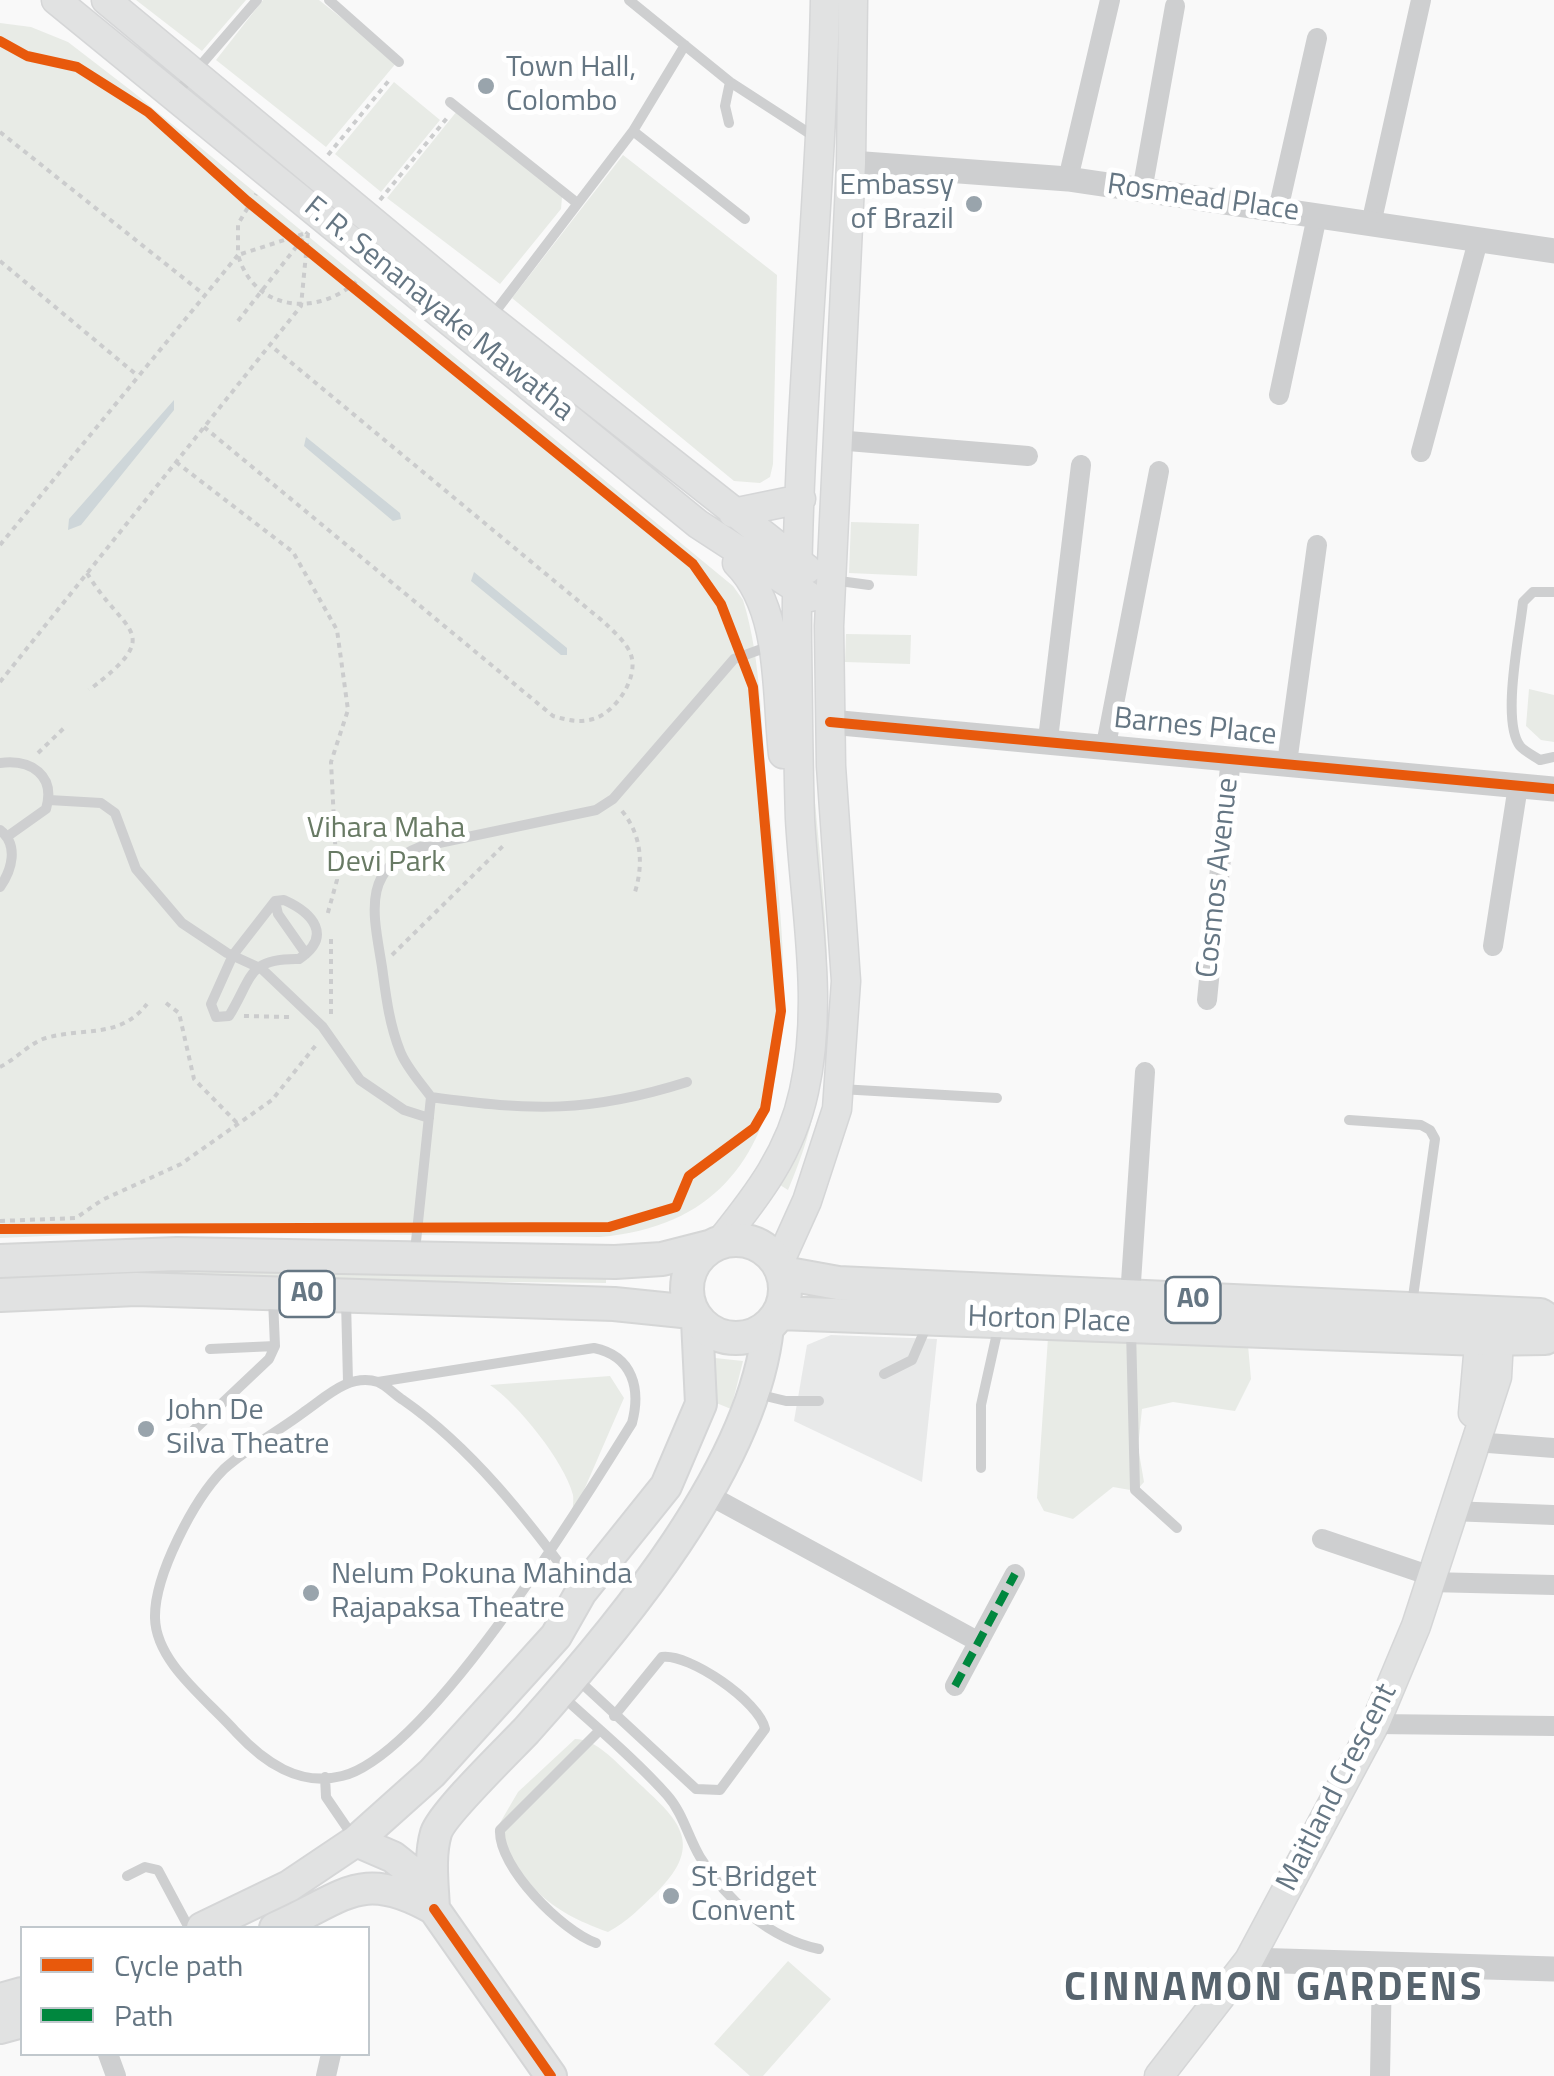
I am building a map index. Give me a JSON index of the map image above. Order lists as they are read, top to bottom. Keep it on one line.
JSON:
{"streets":{"highway":["A0","Horton Place"],"main road":["F. R. Senanayake Mawatha","Maitland Crescent"],"street":["Rosmead Place","Barnes Place","Cosmos Avenue"]},"crossings":[["Barnes Place","Cosmos Avenue"],["A0","Horton Place"],["Horton Place","Maitland Crescent"]],"districts":["CINNAMON GARDENS"],"parks":["Vihara Maha Devi Park"],"places":["Town Hall, Colombo","Embassy of Brazil","John De Silva Theatre","Nelum Pokuna Mahinda Rajapaksa Theatre","St Bridget Convent"],"legend":["Cycle path","Path"]}
